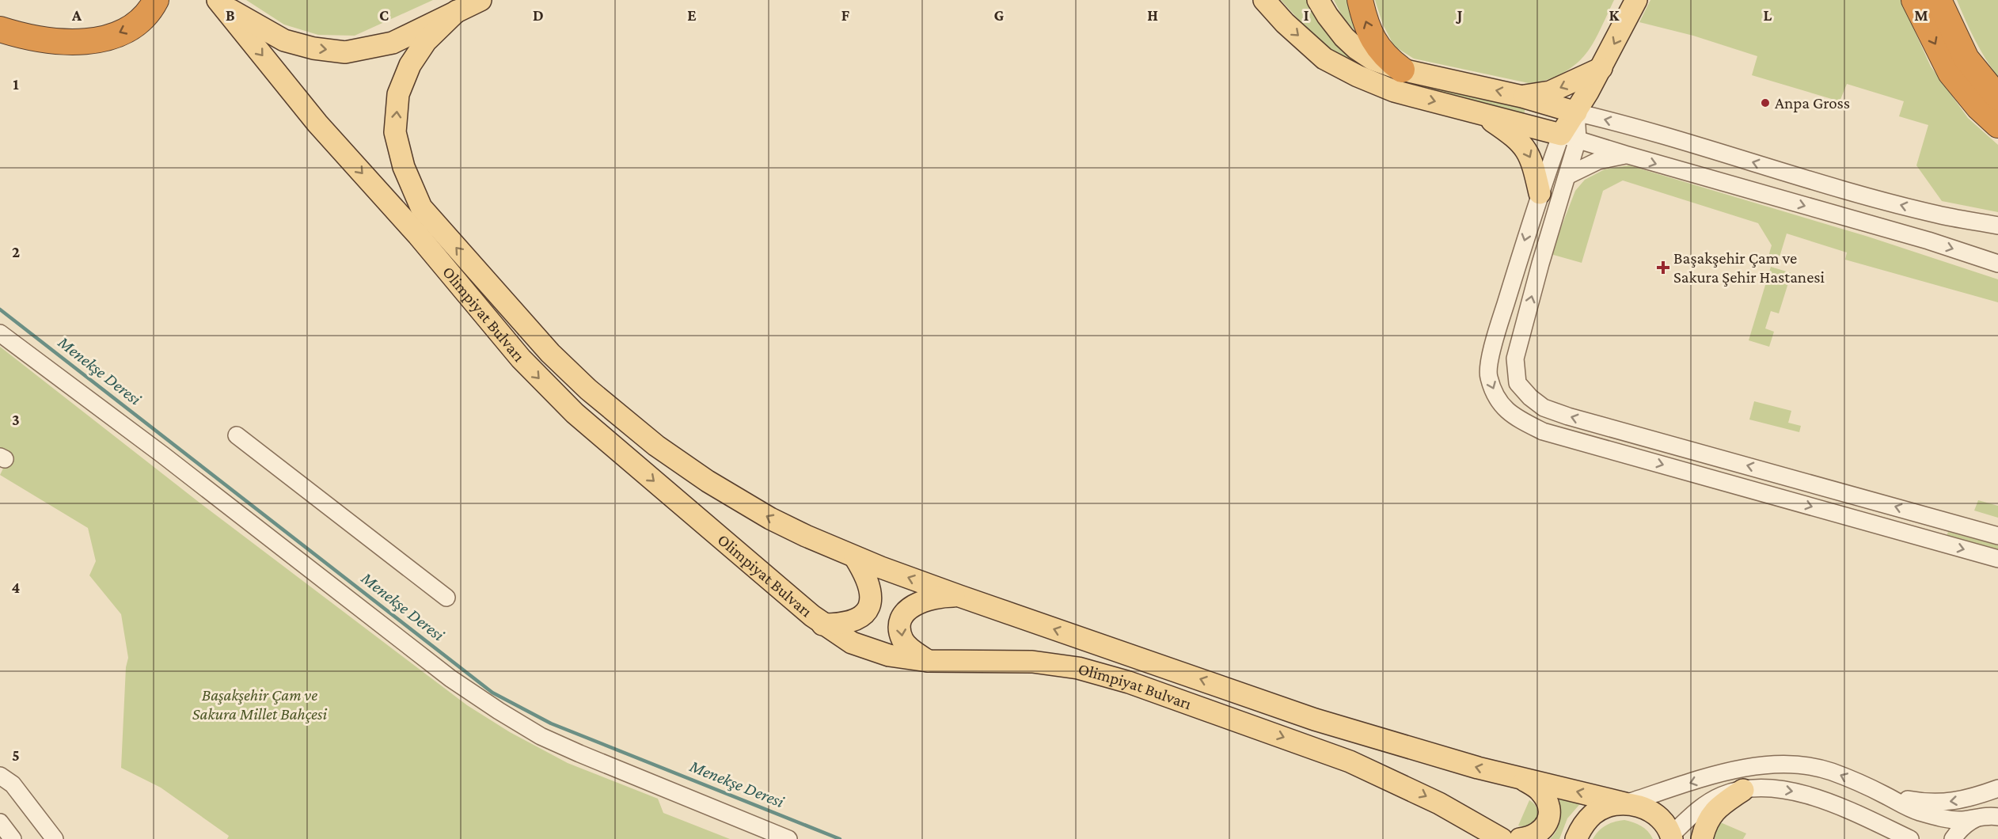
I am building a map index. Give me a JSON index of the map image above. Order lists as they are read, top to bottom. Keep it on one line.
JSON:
{"streets":{"main road":["Olimpiyat Bulvarı"]},"water":["Menekşe Deresi"],"parks":["Başakşehir Çam ve Sakura Millet Bahçesi"],"places":{"other":["Anpa Gross"],"health":["Başakşehir Çam ve Sakura Şehir Hastanesi"]},"grid":{"columns":["A","B","C","D","E","F","G","H","I","J","K","L","M"],"rows":["1","2","3","4","5"]}}
